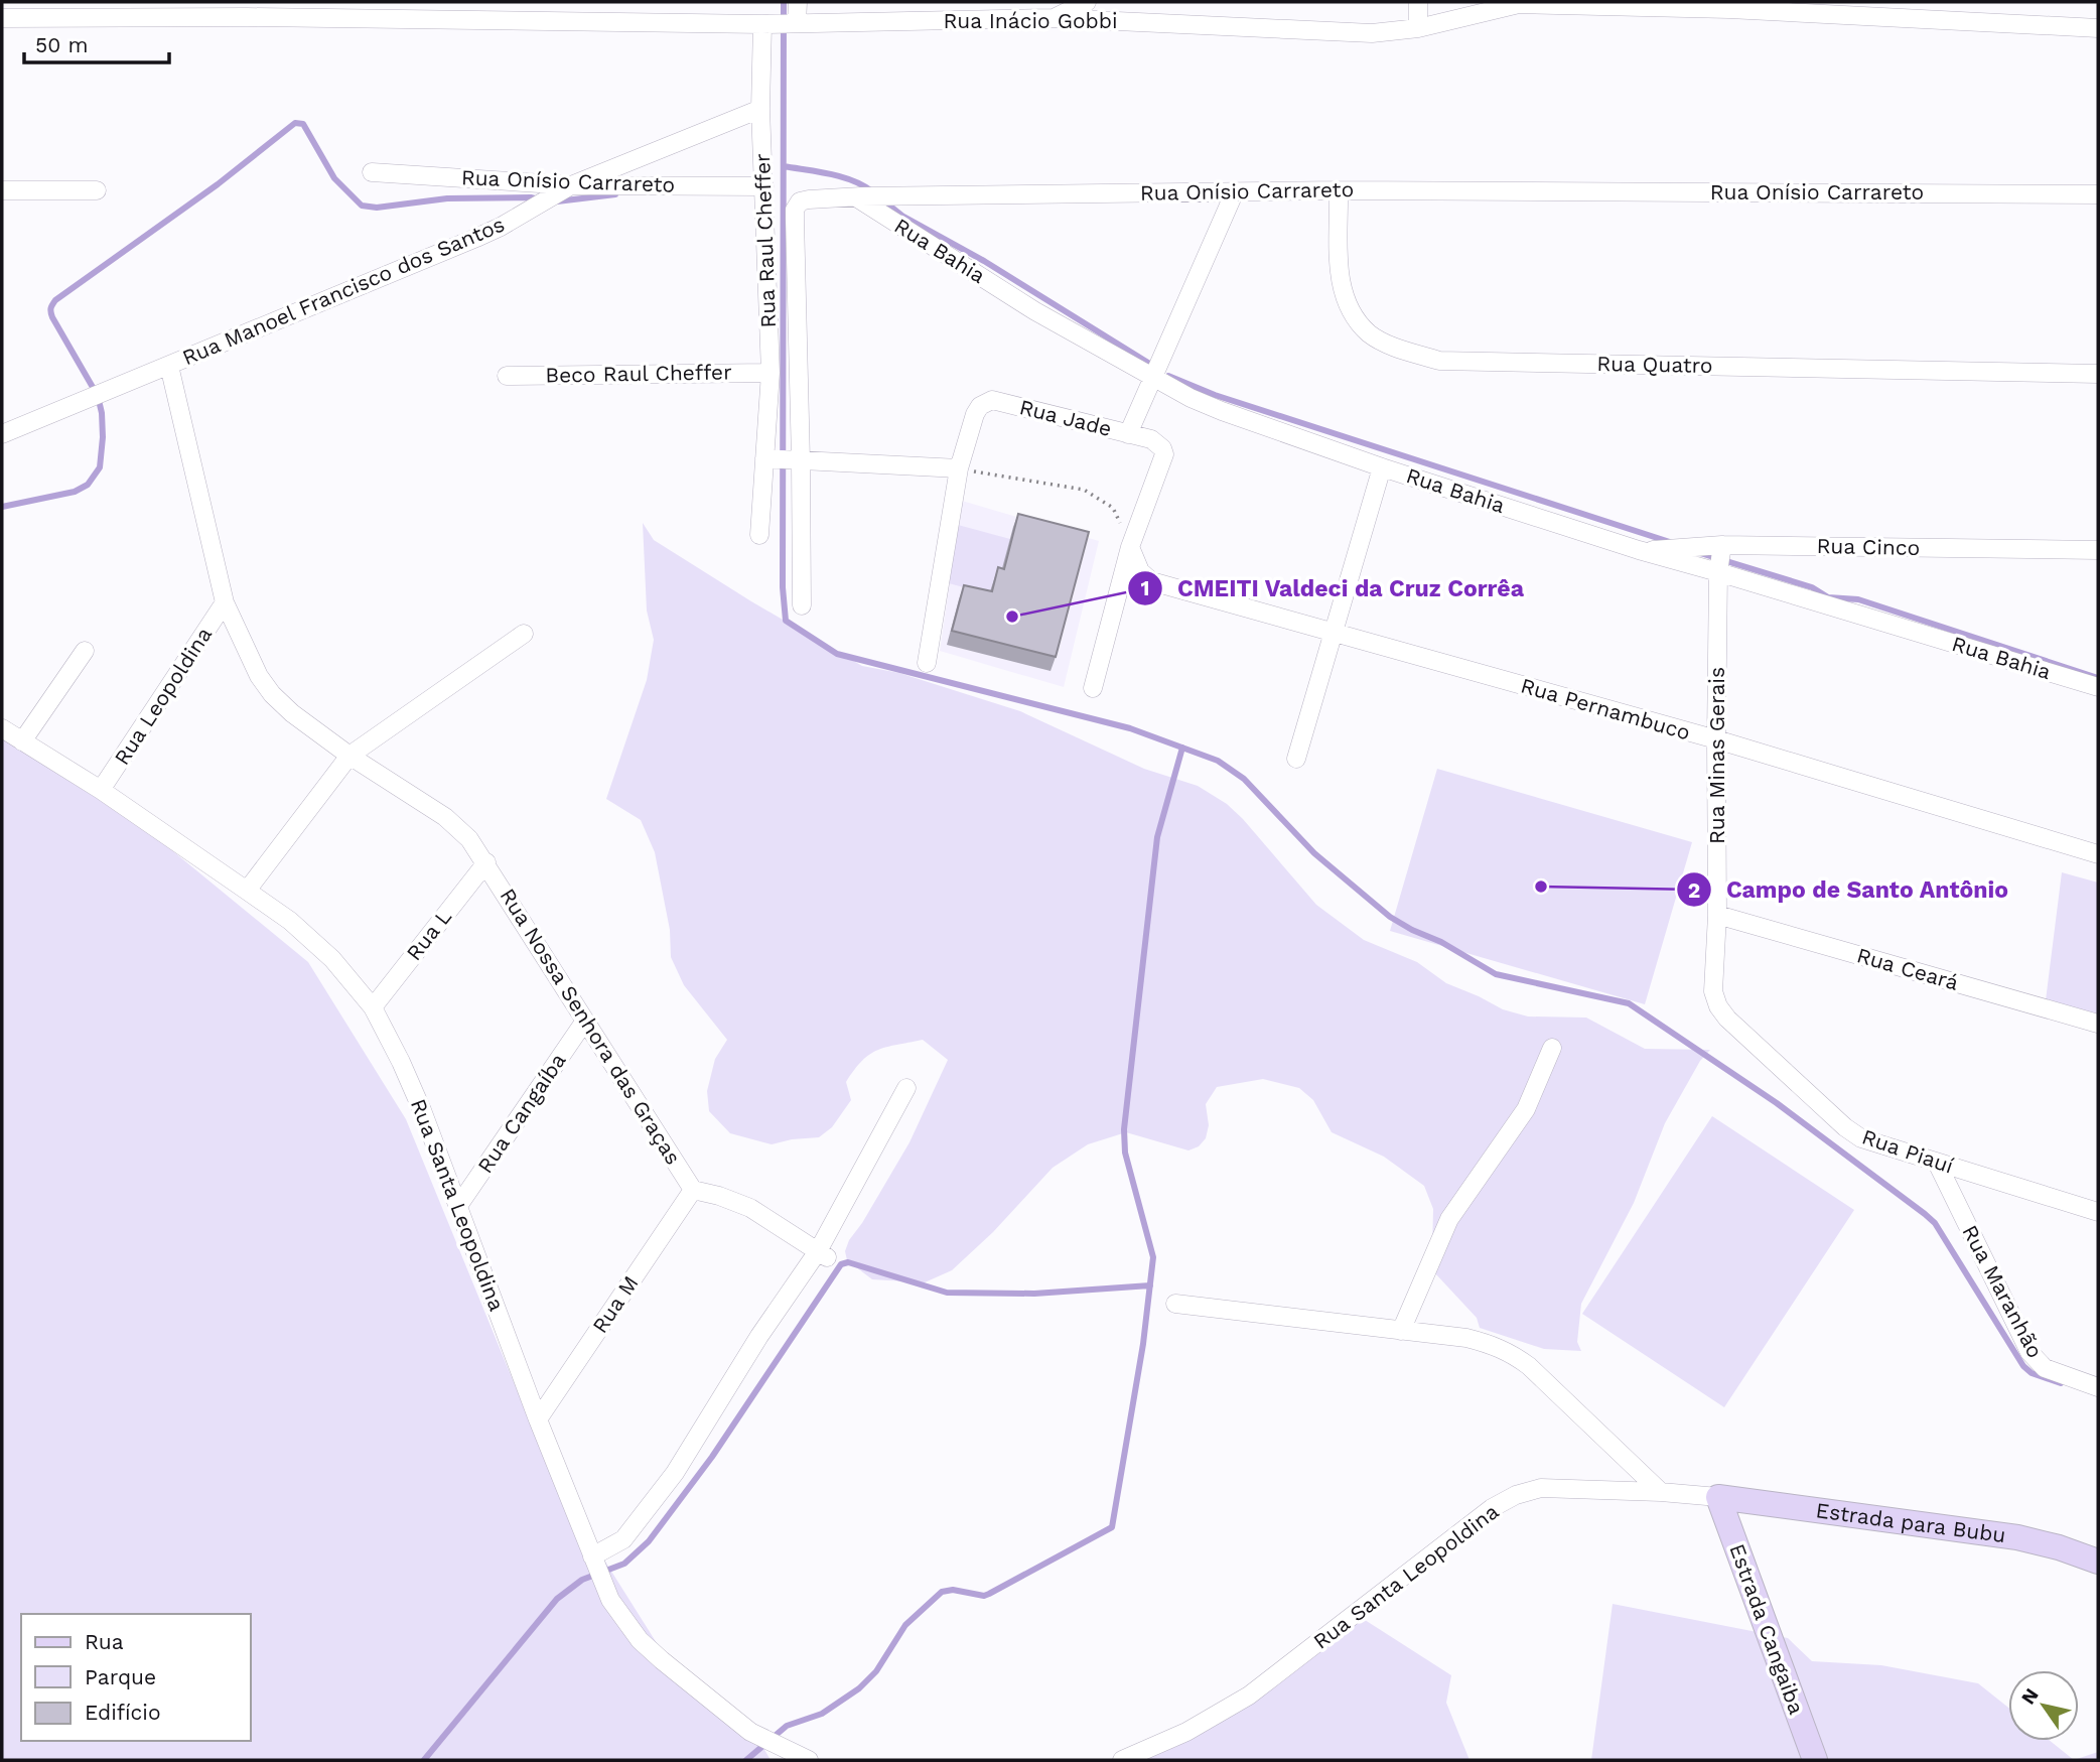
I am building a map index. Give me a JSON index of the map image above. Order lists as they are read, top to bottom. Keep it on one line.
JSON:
{"streets":{"street":["Rua Inácio Gobbi","Rua Onísio Carrareto","Rua Raul Cheffer","Rua Bahia","Rua Manoel Francisco dos Santos","Rua Quatro","Beco Raul Cheffer","Rua Jade","Rua Cinco","Rua Leopoldina","Rua Pernambuco","Rua Minas Gerais","Rua L","Rua Ceará","Rua Nossa Senhora das Graças","Rua Cangaíba","Rua Piauí","Rua Santa Leopoldina","Rua Maranhão","Rua M","Estrada para Bubu","Estrada Cangaiba"]},"crossings":[["Rua Inácio Gobbi","Rua Raul Cheffer"],["Rua Onísio Carrareto","Rua Raul Cheffer"],["Rua Onísio Carrareto","Rua Bahia"],["Rua Onísio Carrareto","Rua Manoel Francisco dos Santos"],["Rua Onísio Carrareto","Rua Quatro"],["Rua Raul Cheffer","Rua Manoel Francisco dos Santos"],["Rua Raul Cheffer","Beco Raul Cheffer"],["Rua Bahia","Rua Cinco"],["Rua Bahia","Rua Minas Gerais"],["Rua Jade","Rua Pernambuco"],["Rua Cinco","Rua Minas Gerais"],["Rua Leopoldina","Rua Nossa Senhora das Graças"],["Rua Leopoldina","Rua Santa Leopoldina"],["Rua Pernambuco","Rua Minas Gerais"],["Rua Minas Gerais","Rua Ceará"],["Rua Minas Gerais","Rua Piauí"],["Rua L","Rua Nossa Senhora das Graças"],["Rua L","Rua Santa Leopoldina"],["Rua Nossa Senhora das Graças","Rua Cangaíba"],["Rua Nossa Senhora das Graças","Rua M"],["Rua Cangaíba","Rua Santa Leopoldina"],["Rua Piauí","Rua Maranhão"],["Rua Santa Leopoldina","Rua M"],["Rua Santa Leopoldina","Estrada para Bubu"],["Rua Santa Leopoldina","Estrada Cangaiba"],["Estrada para Bubu","Estrada Cangaiba"]],"places":["CMEITI Valdeci da Cruz Corrêa","Campo de Santo Antônio"],"legend":["Rua","Parque","Edifício"],"scale_bar":"50 m","north":"top left"}
